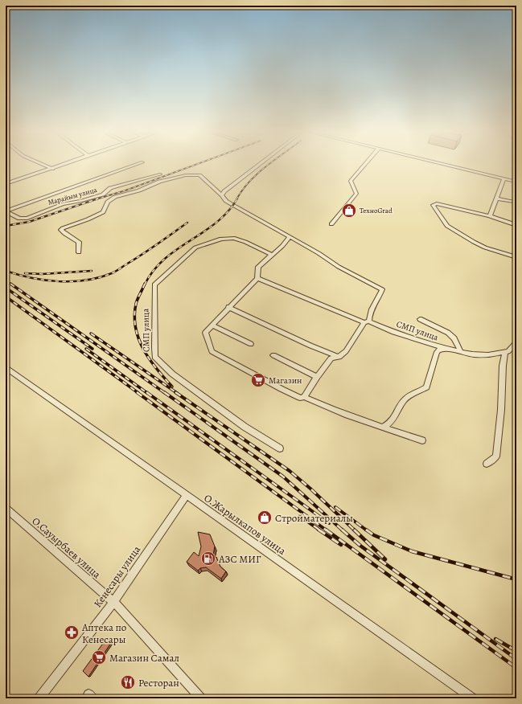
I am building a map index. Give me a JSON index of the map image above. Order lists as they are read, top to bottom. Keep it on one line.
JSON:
{"streets":{"street":["Марайым улица","СМП улица","О.Жарылкапов улица","О.Сауырбаев улица","Кенесары улица"]},"crossings":[["О.Жарылкапов улица","Кенесары улица"],["О.Сауырбаев улица","Кенесары улица"]],"places":{"shop":["ТехноGrad","Стройматериалы"],"supermarket":["Магазин","Магазин Самал"],"fuel station":["АЗС МИГ"],"pharmacy":["Аптека по Кенесары"],"restaurant":["Ресторан"]}}
